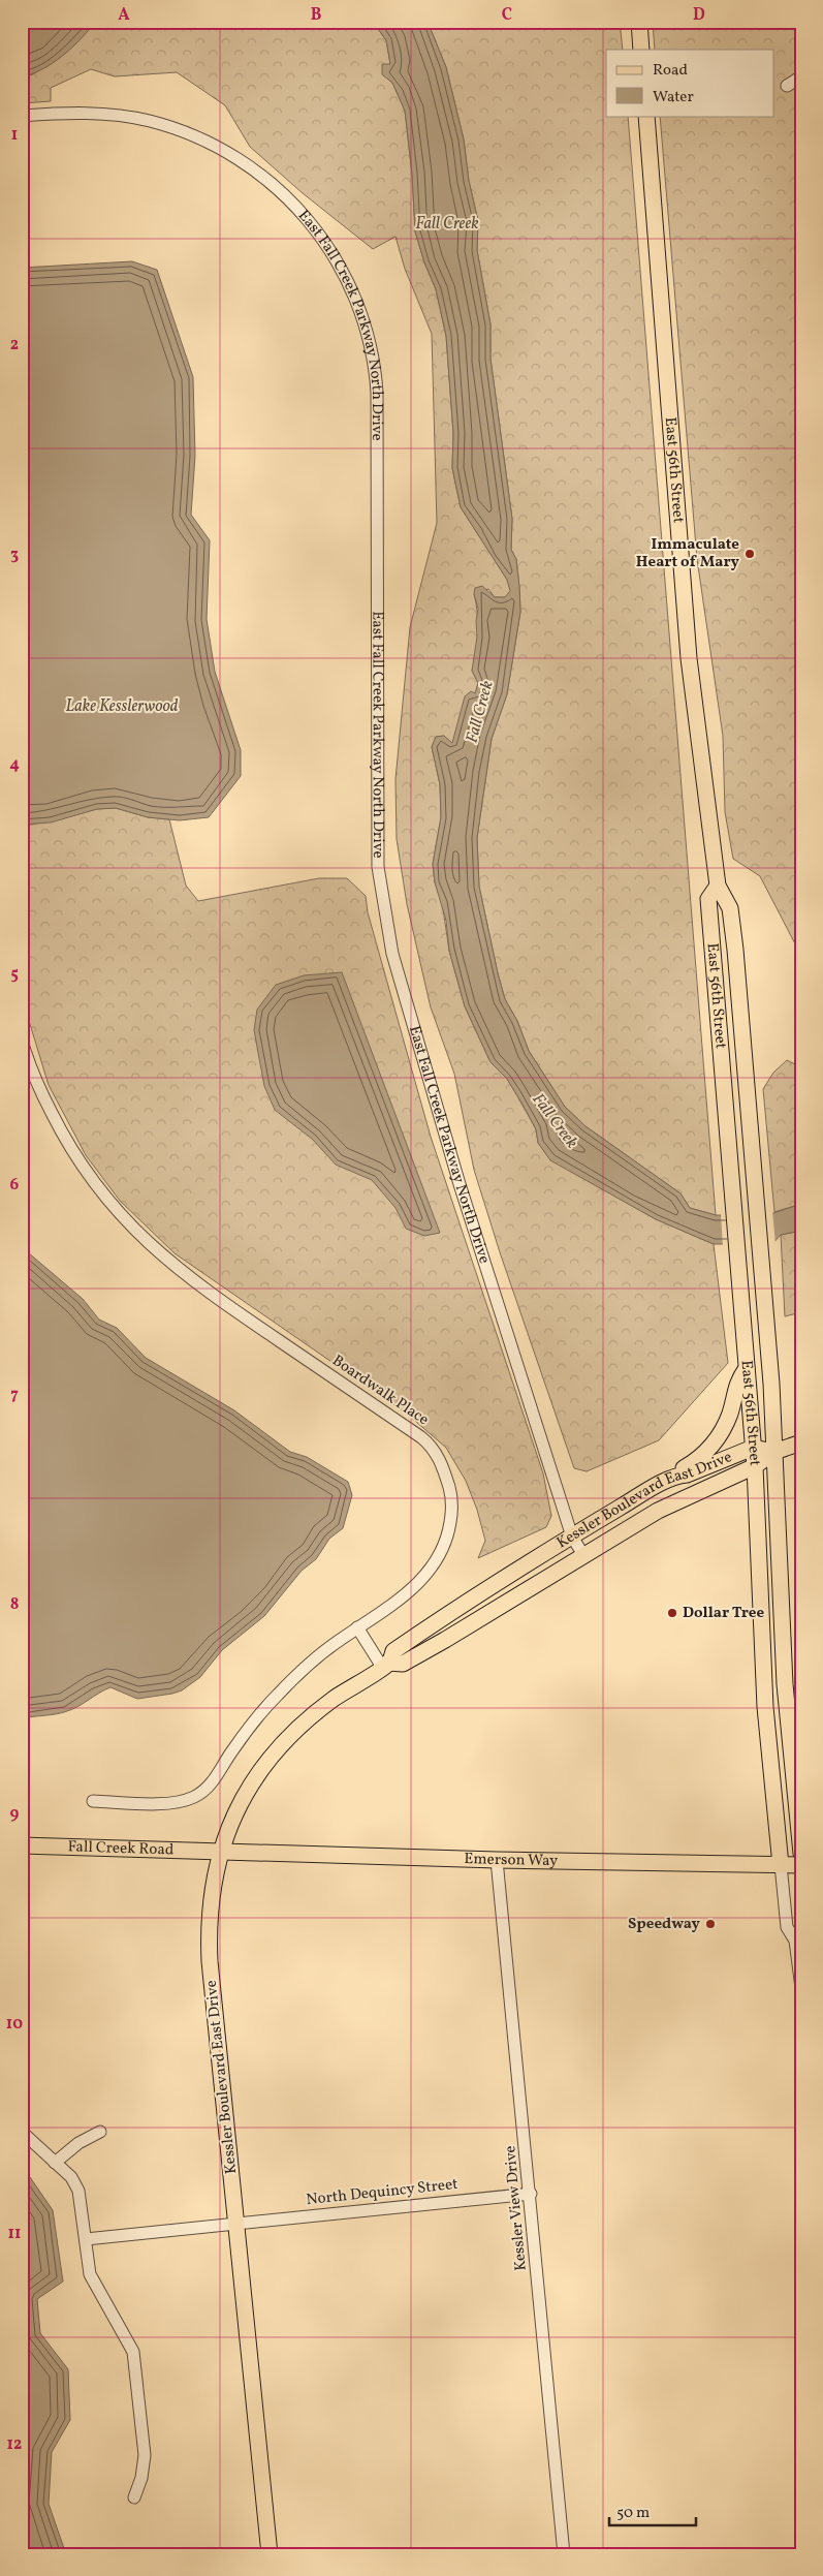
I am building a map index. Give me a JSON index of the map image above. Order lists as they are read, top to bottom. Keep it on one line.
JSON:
{"streets":{"main road":["East 56th Street","Kessler Boulevard East Drive","Fall Creek Road","Emerson Way"],"street":["East Fall Creek Parkway North Drive","Boardwalk Place","North Dequincy Street","Kessler View Drive"]},"crossings":[["East Fall Creek Parkway North Drive","Kessler Boulevard East Drive"],["East 56th Street","Kessler Boulevard East Drive"],["East 56th Street","Emerson Way"],["Kessler Boulevard East Drive","Fall Creek Road"],["Kessler Boulevard East Drive","Emerson Way"],["Kessler Boulevard East Drive","North Dequincy Street"],["Fall Creek Road","Emerson Way"],["Emerson Way","Kessler View Drive"],["North Dequincy Street","Kessler View Drive"]],"water":["Fall Creek","Lake Kesslerwood"],"places":["Immaculate Heart of Mary","Dollar Tree","Speedway"],"legend":["Road","Water"],"scale_bar":"50 m","grid":{"columns":["A","B","C","D"],"rows":["1","2","3","4","5","6","7","8","9","10","11","12"]}}
